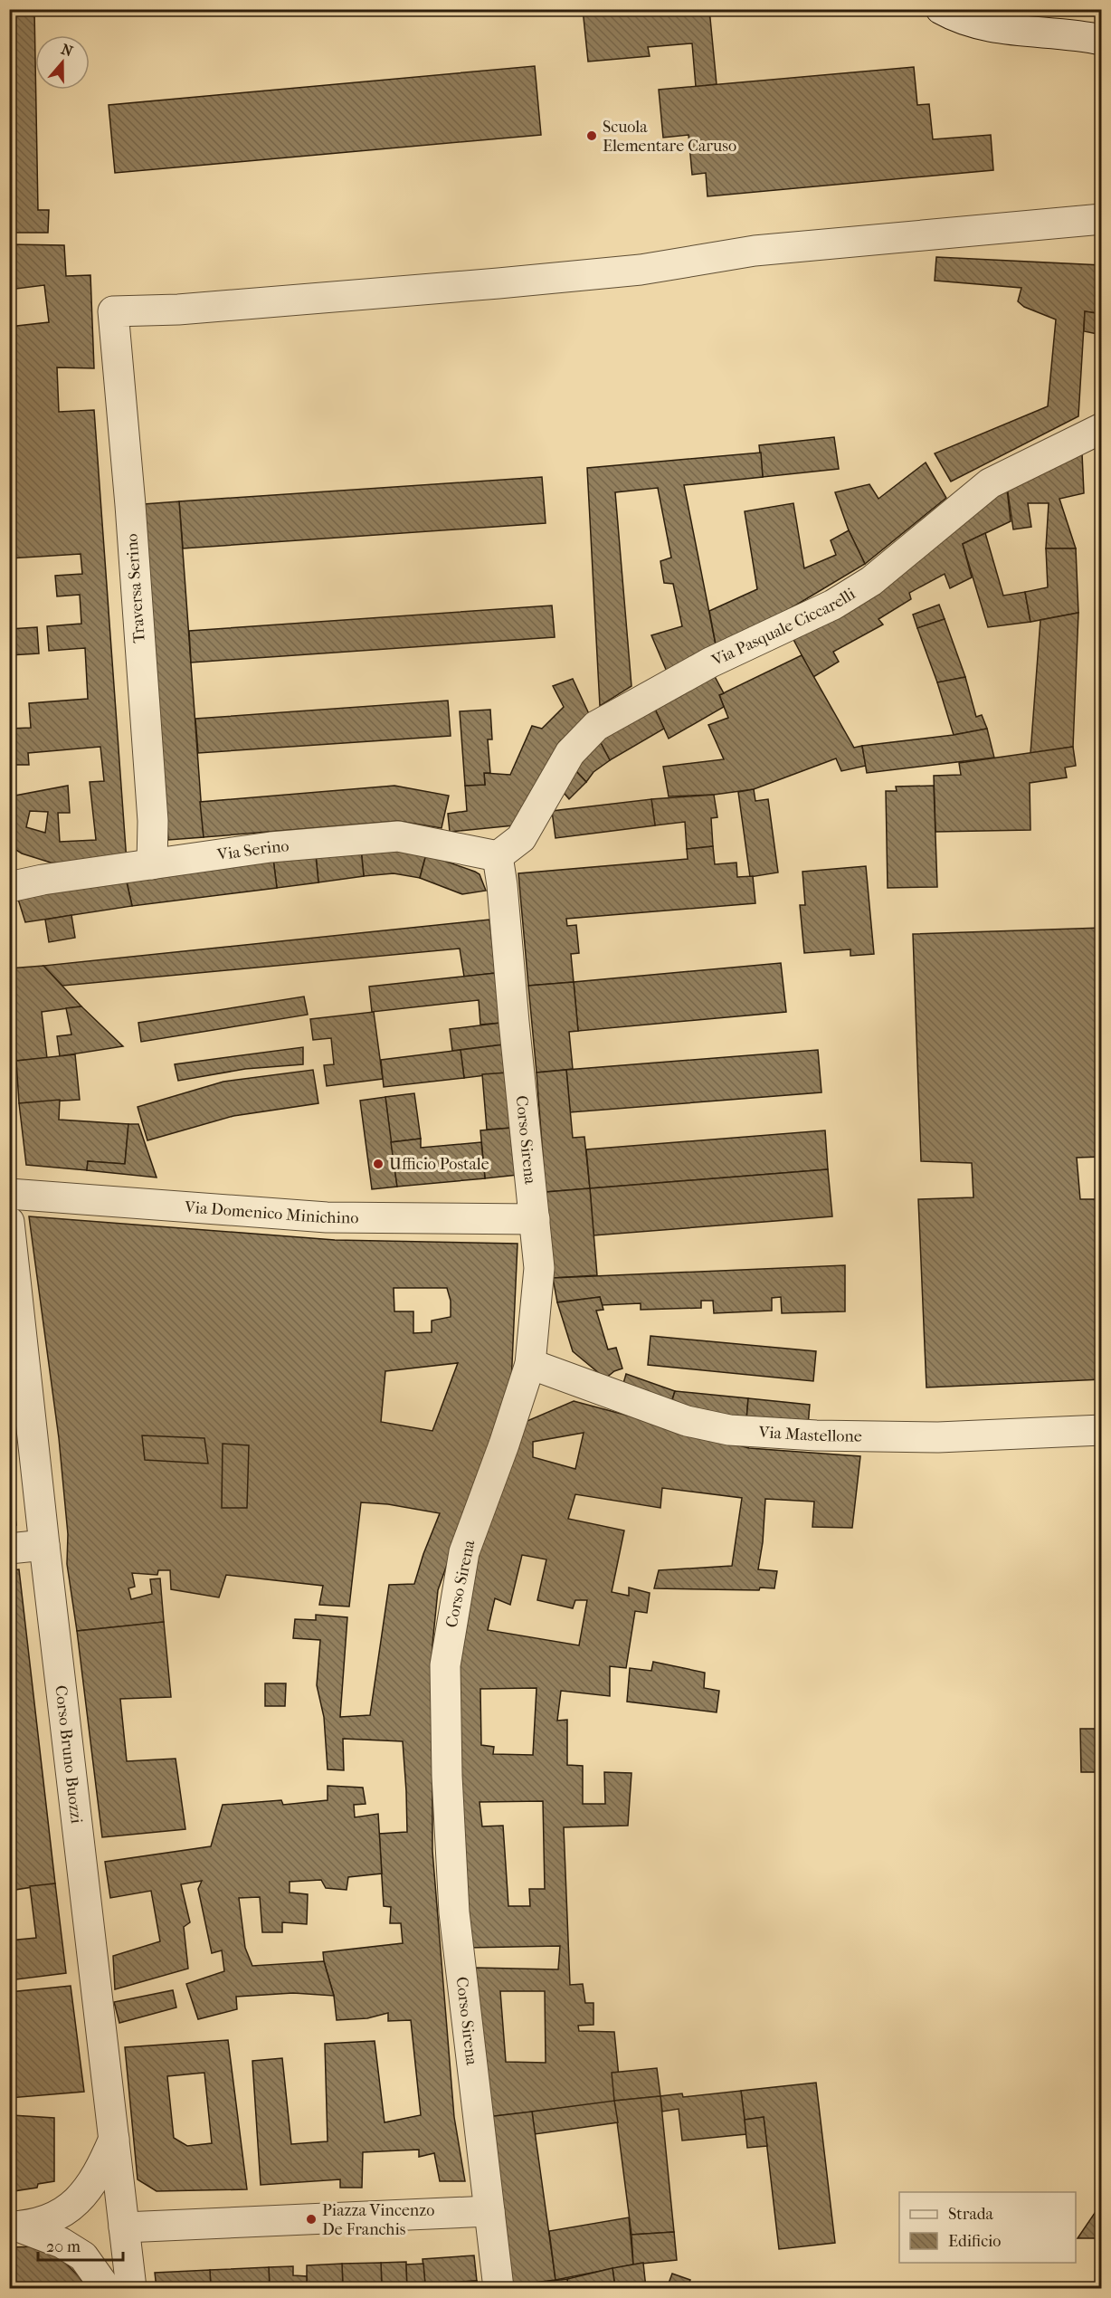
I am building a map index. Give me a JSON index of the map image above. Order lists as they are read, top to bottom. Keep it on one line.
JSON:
{"streets":{"street":["Traversa Serino","Via Pasquale Ciccarelli","Via Serino","Corso Sirena","Via Domenico Minichino","Via Mastellone","Corso Bruno Buozzi"]},"crossings":[["Traversa Serino","Via Serino"],["Via Pasquale Ciccarelli","Via Serino"],["Via Pasquale Ciccarelli","Corso Sirena"],["Via Serino","Corso Sirena"],["Corso Sirena","Via Domenico Minichino"],["Corso Sirena","Via Mastellone"]],"places":["Scuola Elementare Caruso","Ufficio Postale","Piazza Vincenzo De Franchis"],"legend":["Strada","Edificio"],"scale_bar":"20 m","north":"top"}
